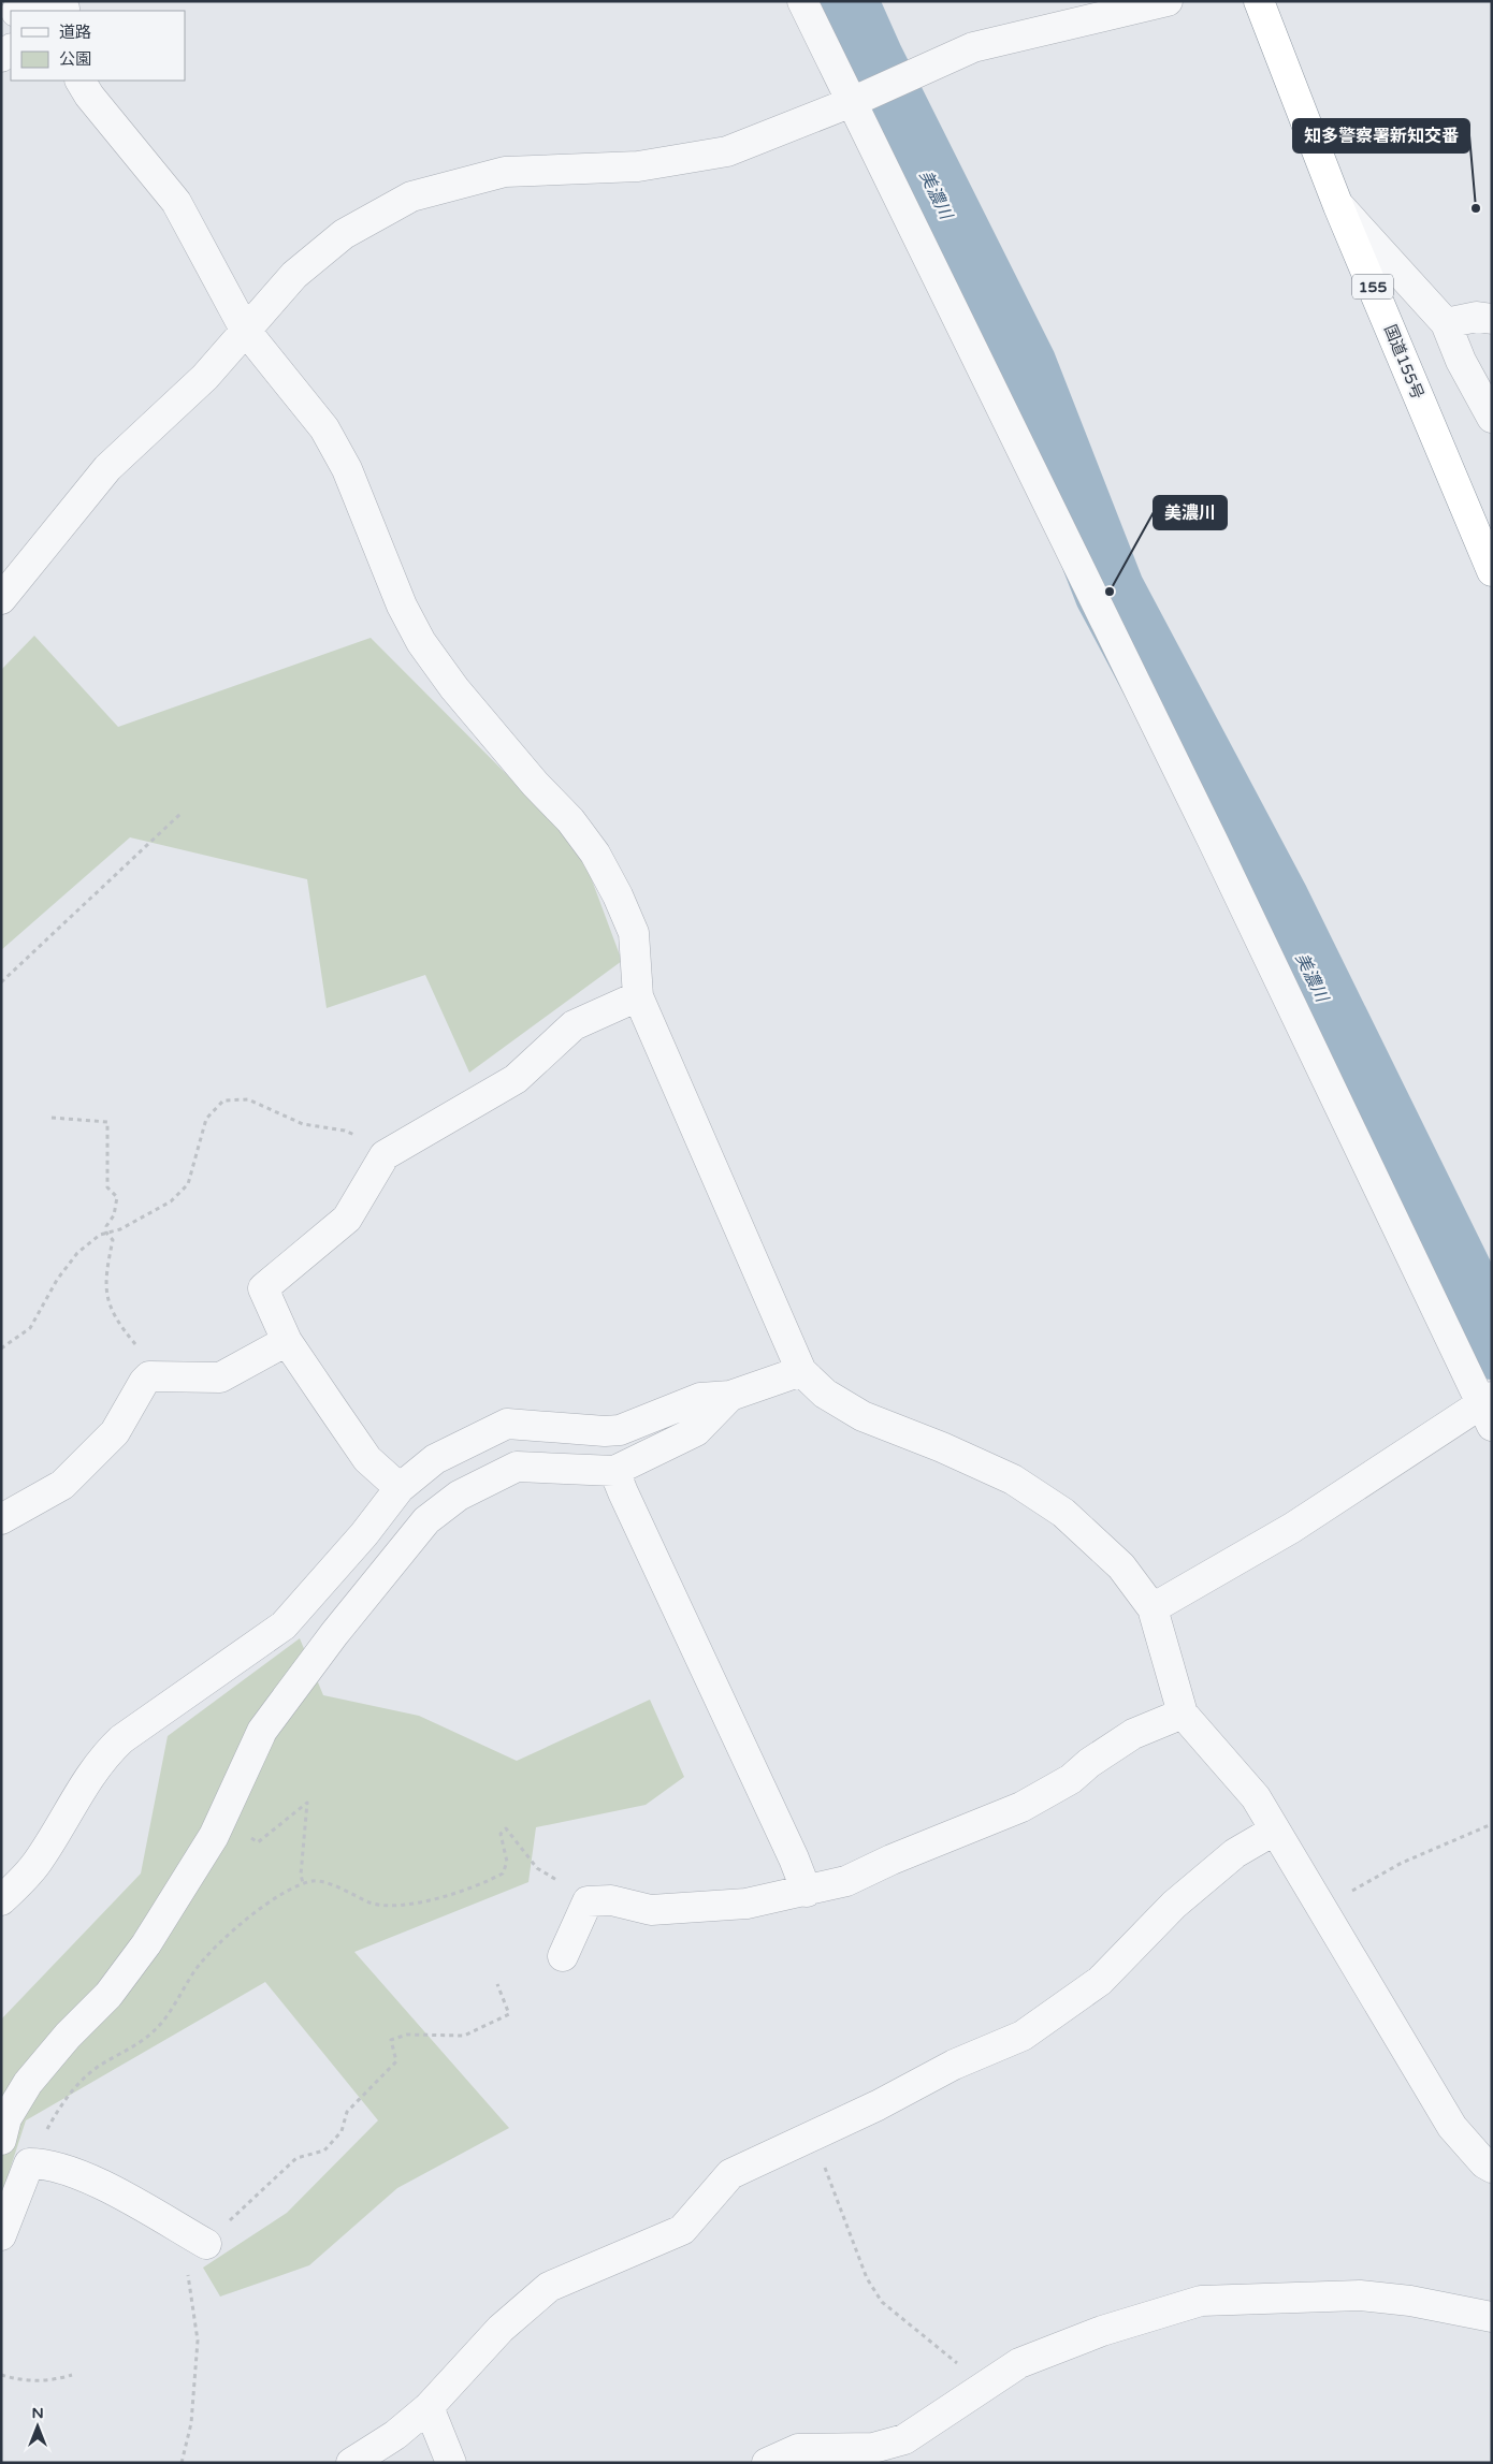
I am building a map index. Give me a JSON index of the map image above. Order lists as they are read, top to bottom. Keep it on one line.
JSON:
{"streets":{"highway":["155","国道155号"]},"water":["美濃川"],"places":["知多警察署新知交番","美濃川"],"legend":["道路","公園"],"north":"top"}
